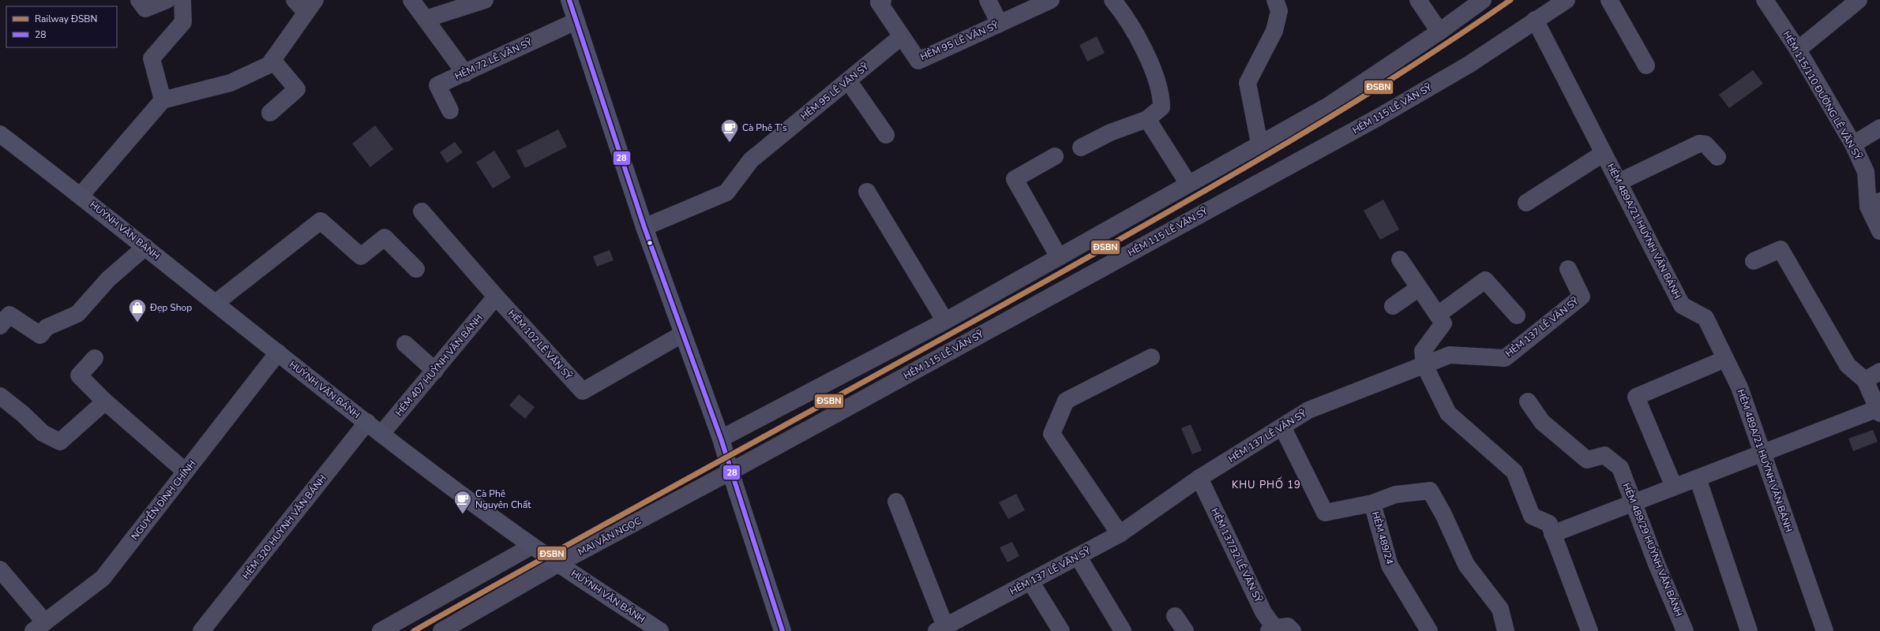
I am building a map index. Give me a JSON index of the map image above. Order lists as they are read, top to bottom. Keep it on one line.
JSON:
{"streets":{"street":["HẺM 95 LÊ VĂN SỸ","HẺM 72 LÊ VĂN SỸ","HẺM 115/110 ĐƯỜNG LÊ VĂN SỸ","HẺM 115 LÊ VĂN SỸ","HUỲNH VĂN BÁNH","HẺM 489A/21 HUỲNH VĂN BÁNH","HẺM 137 LÊ VĂN SỸ","HẺM 102 LÊ VĂN SỸ","HẺM 407 HUỲNH VĂN BÁNH","NGUYỄN ĐÌNH CHÍNH","HẺM 320 HUỲNH VĂN BÁNH","MAI VĂN NGỌC","HẺM 489/24","HẺM 489/29 HUỲNH VĂN BÁNH","HẺM 137/32 LÊ VĂN SỸ"]},"crossings":[["HẺM 115 LÊ VĂN SỸ","HẺM 489A/21 HUỲNH VĂN BÁNH"],["HẺM 115 LÊ VĂN SỸ","MAI VĂN NGỌC"],["HUỲNH VĂN BÁNH","HẺM 407 HUỲNH VĂN BÁNH"],["HUỲNH VĂN BÁNH","NGUYỄN ĐÌNH CHÍNH"],["HUỲNH VĂN BÁNH","HẺM 320 HUỲNH VĂN BÁNH"],["HUỲNH VĂN BÁNH","MAI VĂN NGỌC"],["HẺM 137 LÊ VĂN SỸ","HẺM 489/24"],["HẺM 137 LÊ VĂN SỸ","HẺM 137/32 LÊ VĂN SỸ"],["HẺM 102 LÊ VĂN SỸ","HẺM 407 HUỲNH VĂN BÁNH"]],"districts":["KHU PHỐ 19"],"places":{"cafe":["Cà Phê T’s","Cà Phê Nguyên Chất"],"shop":["Đẹp Shop"]},"lines":["rail line ĐSBN","transit line 28"],"legend":["Railway ĐSBN","28"]}
